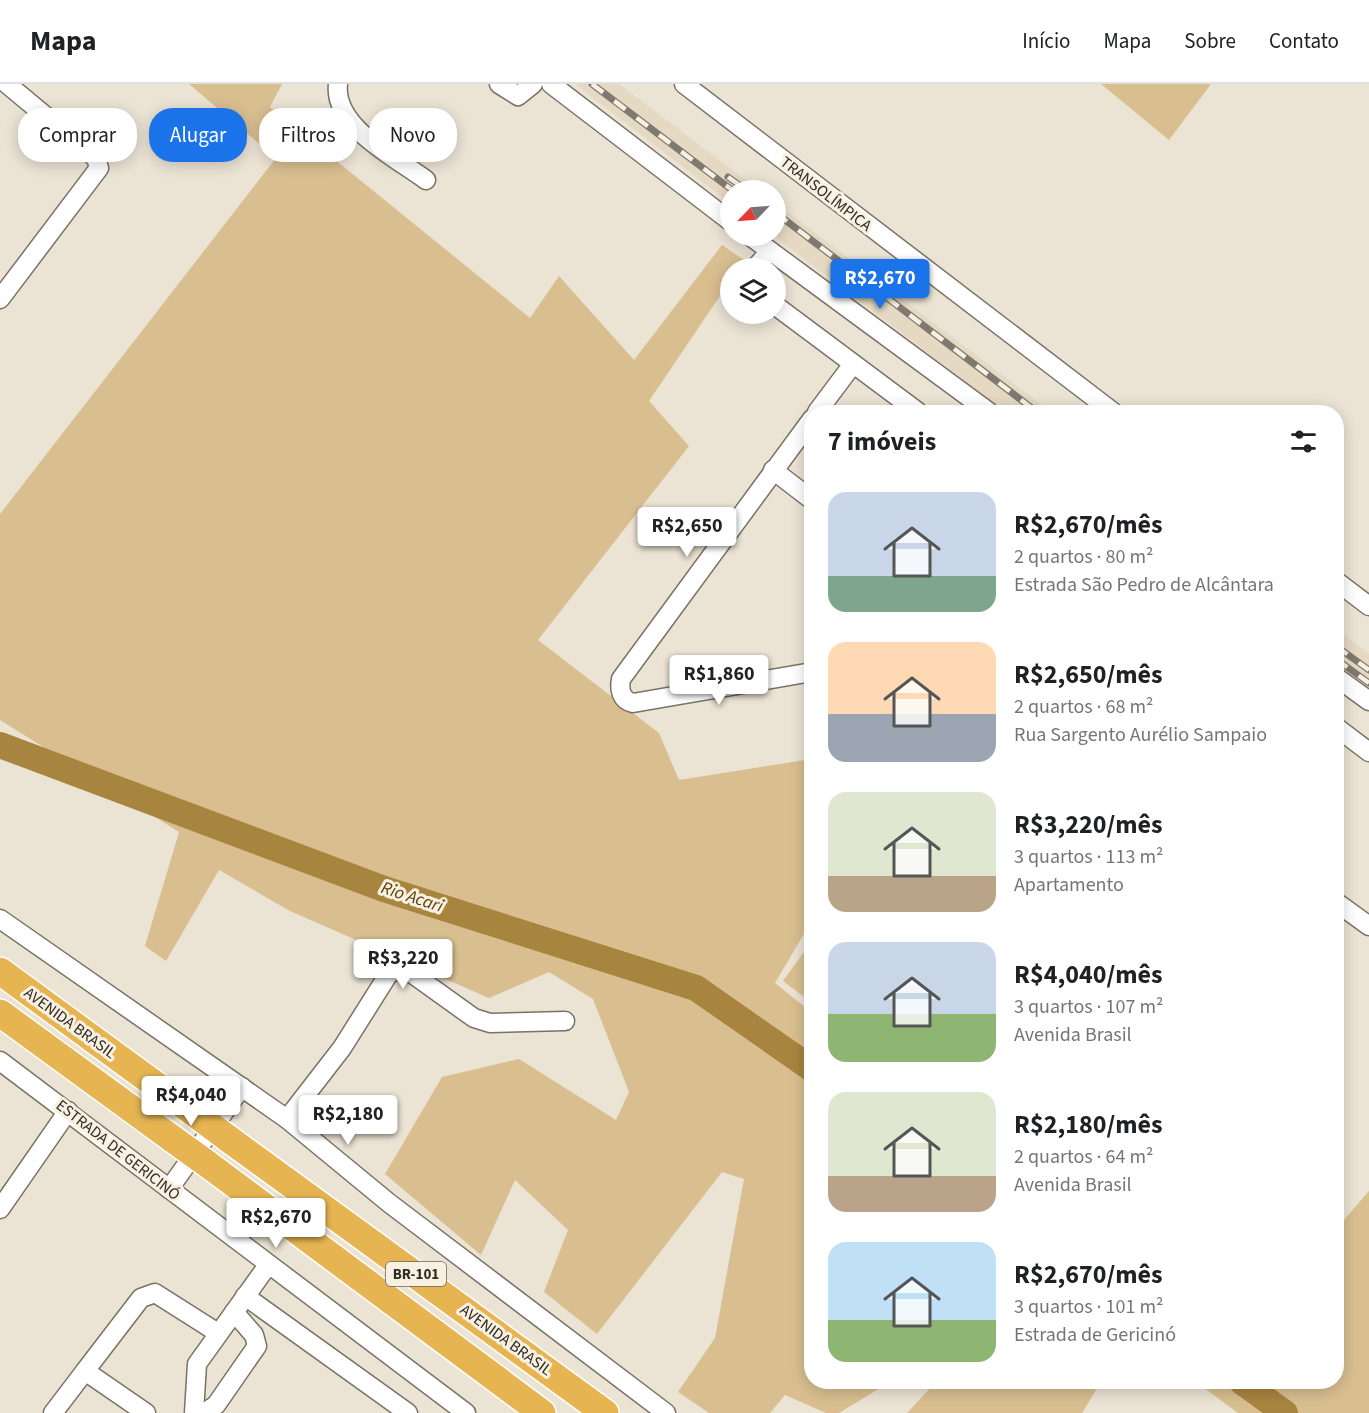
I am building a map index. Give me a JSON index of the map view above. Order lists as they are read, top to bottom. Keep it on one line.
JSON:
{"streets":{"highway":["AVENIDA BRASIL","BR-101"],"street":["TRANSOLÍMPICA","ESTRADA DE GERICINÓ"]},"water":["Rio Acari"],"north":"bottom left","page":{"header":"Mapa","nav":["Início","Mapa","Sobre","Contato"],"chip":["Comprar","Alugar","Filtros","Novo"],"price":["R$2,670","R$2,650","R$1,860","R$3,220","R$4,040","R$2,180","R$2,670"],"heading":"7 imóveis","list":[{"name":"R$2,670/mês","note":"2 quartos · 80 m² · Estrada São Pedro de Alcântara"},{"name":"R$2,650/mês","note":"2 quartos · 68 m² · Rua Sargento Aurélio Sampaio"},{"name":"R$3,220/mês","note":"3 quartos · 113 m² · Apartamento"},{"name":"R$4,040/mês","note":"3 quartos · 107 m² · Avenida Brasil"},{"name":"R$2,180/mês","note":"2 quartos · 64 m² · Avenida Brasil"},{"name":"R$2,670/mês","note":"3 quartos · 101 m² · Estrada de Gericinó"}]}}
